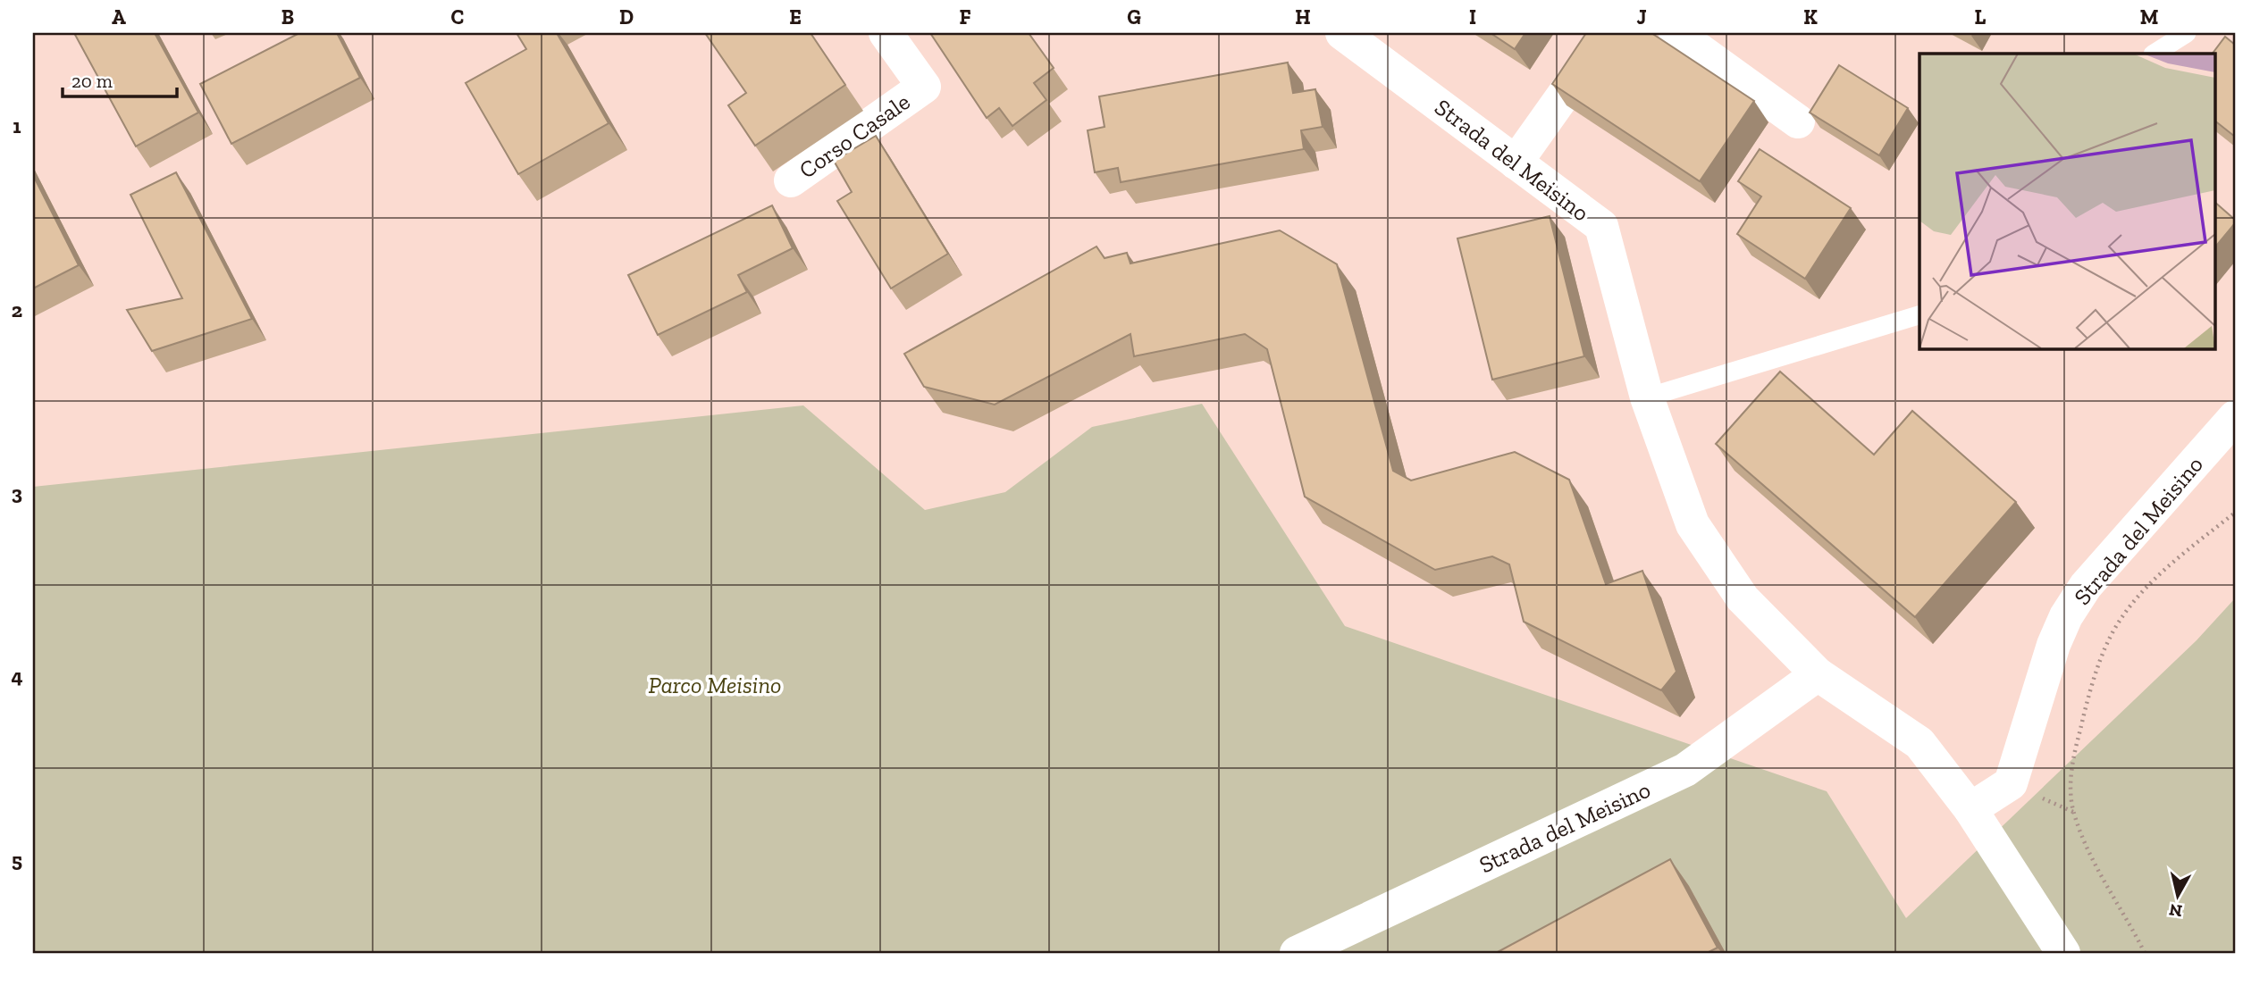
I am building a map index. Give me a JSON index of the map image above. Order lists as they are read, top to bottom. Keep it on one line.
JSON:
{"streets":{"street":["Corso Casale","Strada del Meisino"]},"parks":["Parco Meisino"],"scale_bar":"20 m","north":"bottom","grid":{"columns":["A","B","C","D","E","F","G","H","I","J","K","L","M"],"rows":["1","2","3","4","5"]}}
